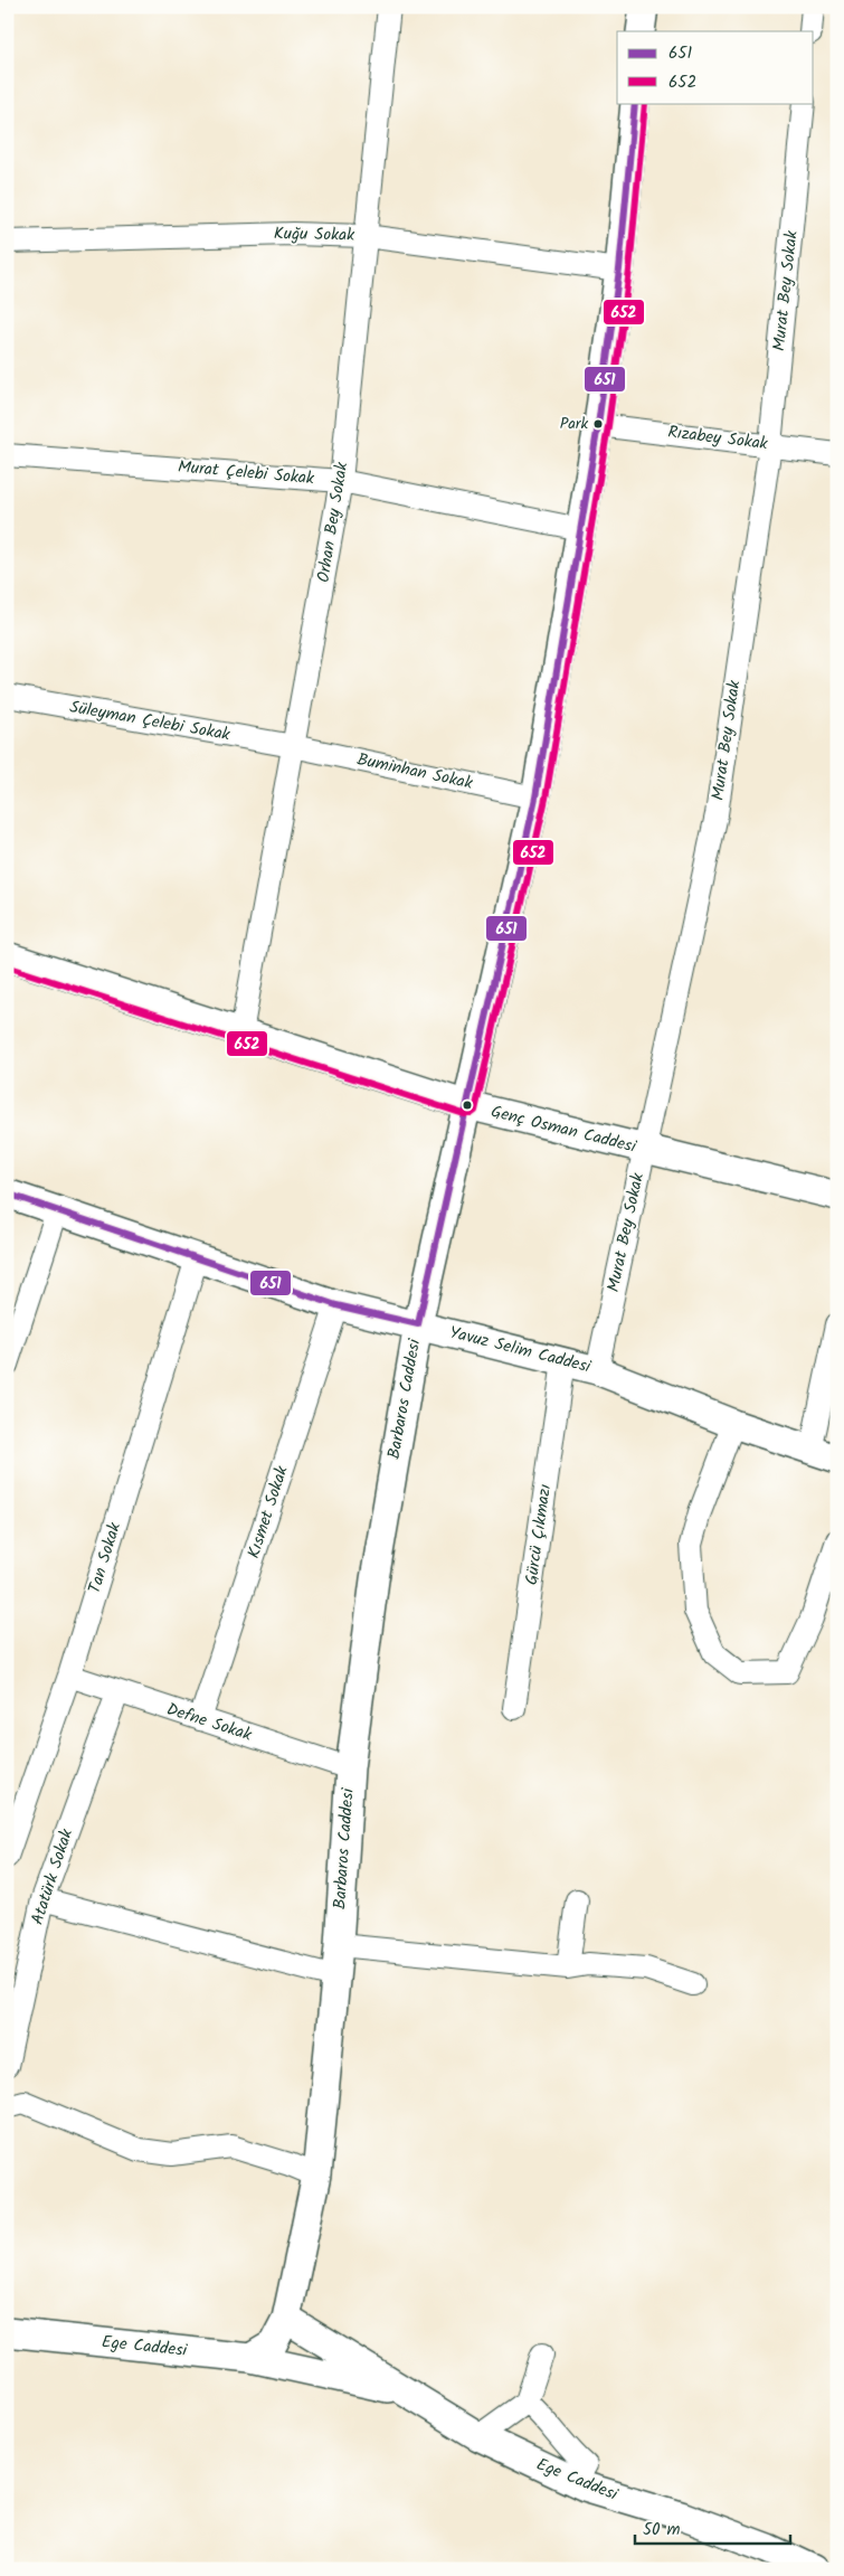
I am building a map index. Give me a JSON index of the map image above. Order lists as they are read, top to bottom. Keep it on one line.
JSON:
{"streets":{"street":["Kuğu Sokak","Murat Bey Sokak","Rızabey Sokak","Murat Çelebi Sokak","Orhan Bey Sokak","Süleyman Çelebi Sokak","Buminhan Sokak","Genç Osman Caddesi","Yavuz Selim Caddesi","Barbaros Caddesi","Kısmet Sokak","Gürcü Çıkmazı","Tan Sokak","Defne Sokak","Atatürk Sokak","Ege Caddesi"]},"crossings":[["Kuğu Sokak","Orhan Bey Sokak"],["Kuğu Sokak","Barbaros Caddesi"],["Murat Bey Sokak","Rızabey Sokak"],["Murat Bey Sokak","Genç Osman Caddesi"],["Murat Bey Sokak","Yavuz Selim Caddesi"],["Rızabey Sokak","Barbaros Caddesi"],["Murat Çelebi Sokak","Orhan Bey Sokak"],["Murat Çelebi Sokak","Barbaros Caddesi"],["Orhan Bey Sokak","Süleyman Çelebi Sokak"],["Orhan Bey Sokak","Buminhan Sokak"],["Orhan Bey Sokak","Genç Osman Caddesi"],["Süleyman Çelebi Sokak","Buminhan Sokak"],["Buminhan Sokak","Barbaros Caddesi"],["Genç Osman Caddesi","Barbaros Caddesi"],["Yavuz Selim Caddesi","Barbaros Caddesi"],["Yavuz Selim Caddesi","Kısmet Sokak"],["Yavuz Selim Caddesi","Gürcü Çıkmazı"],["Yavuz Selim Caddesi","Tan Sokak"],["Barbaros Caddesi","Defne Sokak"],["Barbaros Caddesi","Ege Caddesi"],["Kısmet Sokak","Defne Sokak"],["Tan Sokak","Defne Sokak"],["Defne Sokak","Atatürk Sokak"]],"places":["Park"],"lines":["transit line 651","transit line 652"],"legend":["651","652"],"scale_bar":"50 m"}
